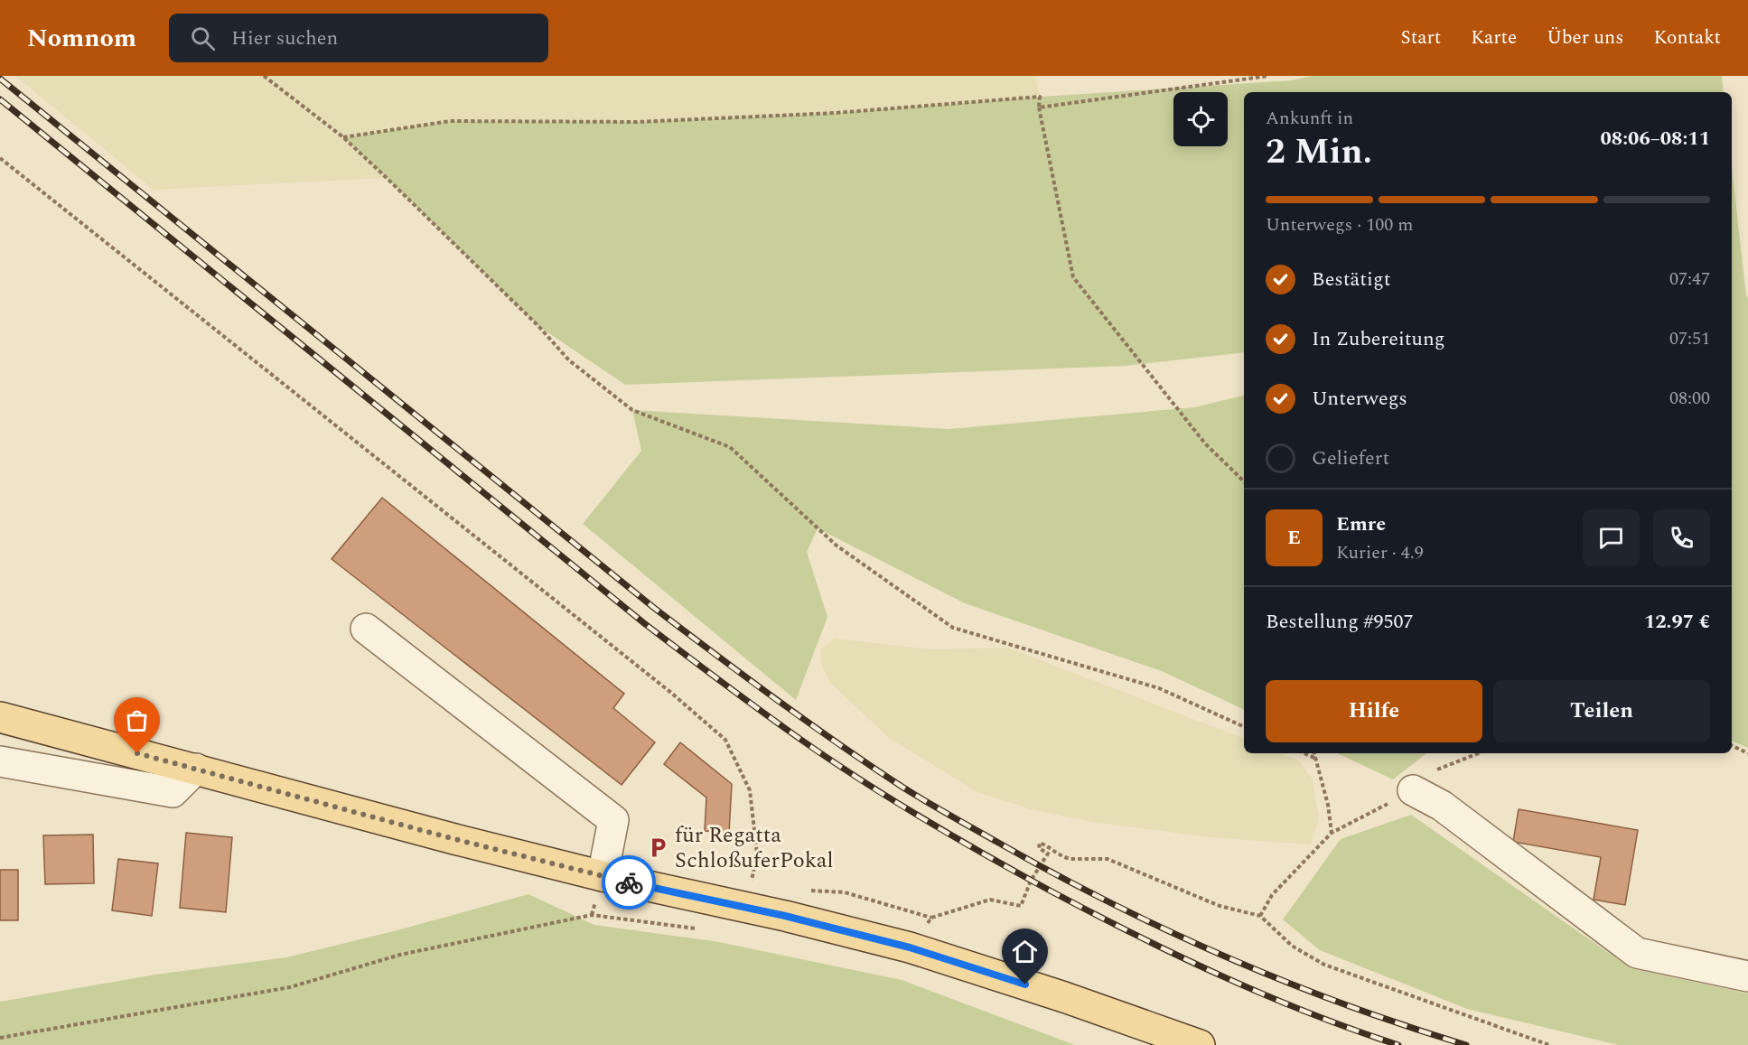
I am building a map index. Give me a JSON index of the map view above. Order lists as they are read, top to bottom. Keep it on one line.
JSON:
{"places":{"parking":["für Regatta SchloßuferPokal"]},"page":{"header":"Nomnom","search":"Hier suchen","nav":["Start","Karte","Über uns","Kontakt"],"heading":["2 Min.","Ankunft in","08:06–08:11"],"panel":["Emre","Kurier · 4.9","Bestellung #9507","12.97 €"],"bar":"Unterwegs · 100 m","list":[["Bestätigt","07:47"],["In Zubereitung","07:51"],["Unterwegs","08:00"],"Geliefert"],"round":"E","buttons":["Hilfe","Teilen"]}}
